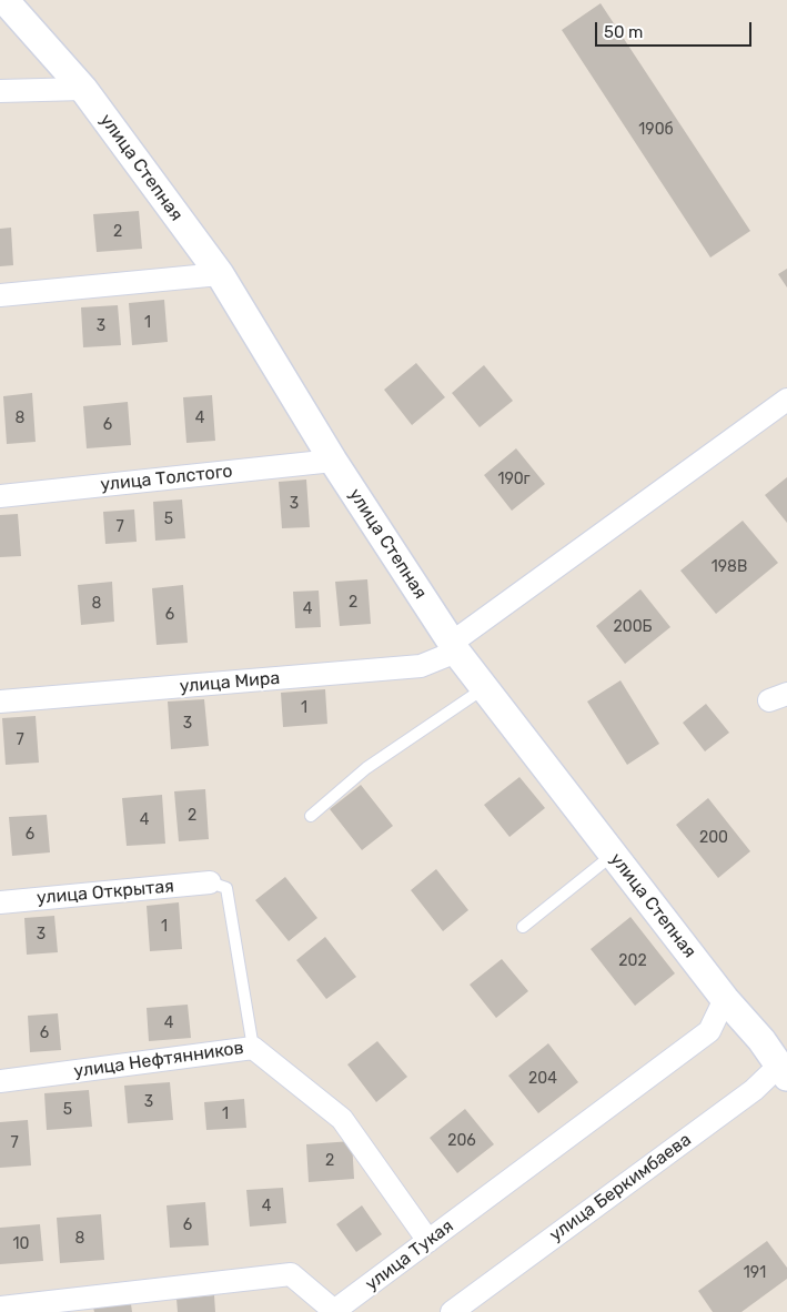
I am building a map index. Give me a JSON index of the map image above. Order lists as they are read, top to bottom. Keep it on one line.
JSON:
{"streets":{"street":["улица Степная","улица Толстого","улица Мира","улица Открытая","улица Нефтянников","улица Беркимбаева","улица Тукая"]},"crossings":[["улица Степная","улица Толстого"],["улица Степная","улица Мира"],["улица Степная","улица Беркимбаева"],["улица Степная","улица Тукая"],["улица Нефтянников","улица Тукая"]],"house_numbers":["190б","2","1","3","8","4","6","190г","3","5","7","198В","2","8","4","6","200Б","1","3","7","2","4","6","200","1","3","202","4","6","204","3","5","1","206","7","2","4","6","8","10","191"],"scale_bar":"50 m"}
